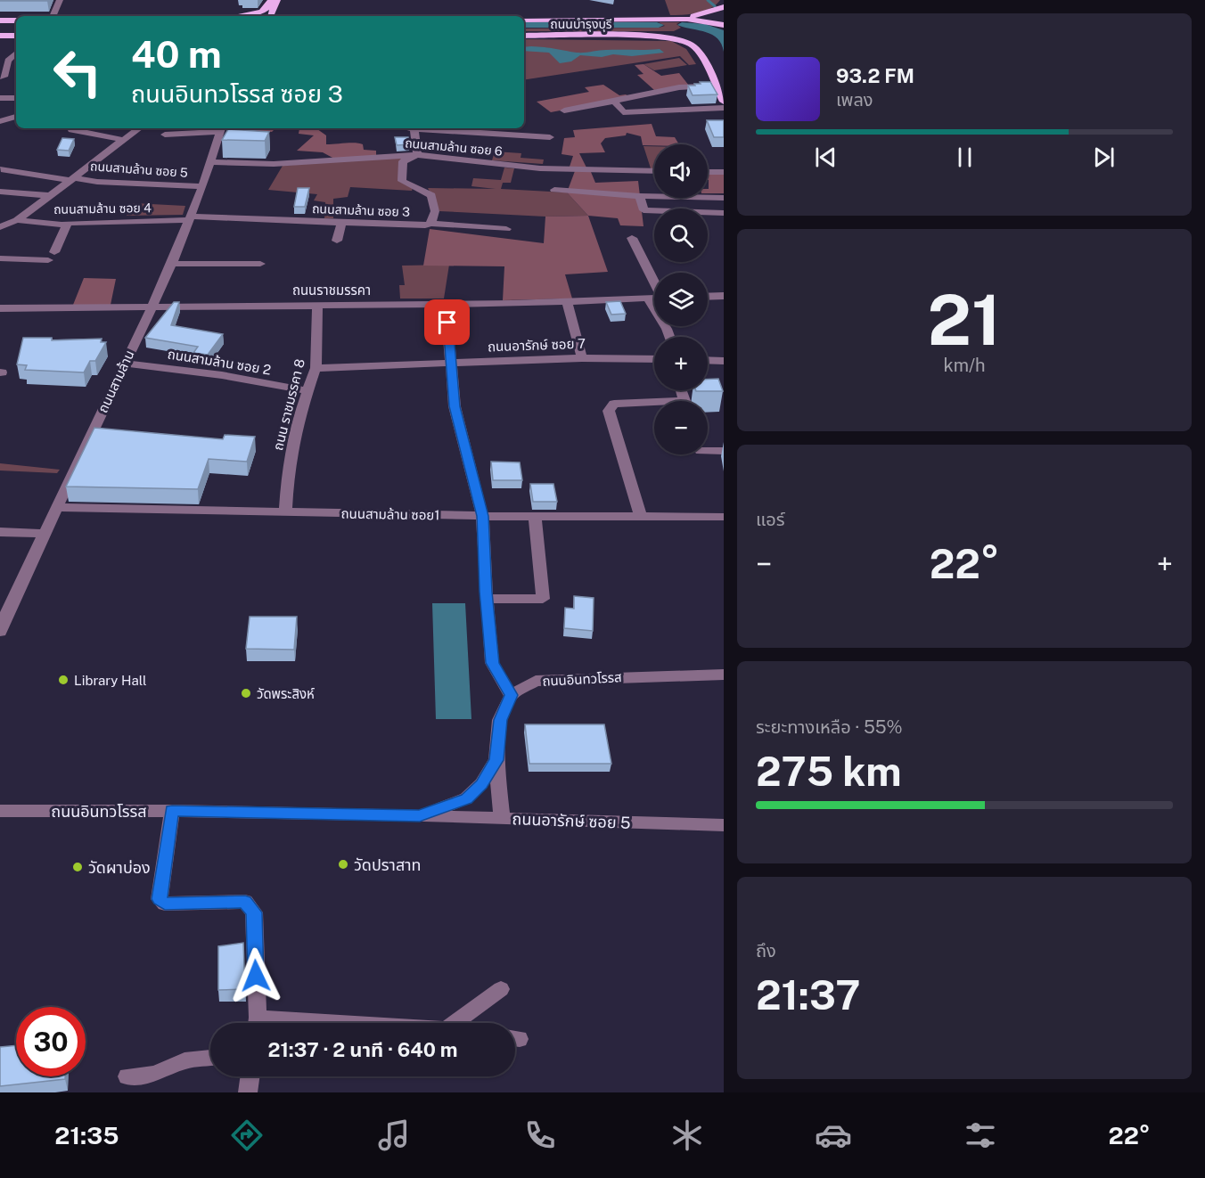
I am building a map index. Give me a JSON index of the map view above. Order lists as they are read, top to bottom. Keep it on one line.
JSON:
{"streets":{"main road":["ถนนบำรุงบุรี"],"street":["ถนนสามล้าน ซอย 6","ถนนสามล้าน ซอย 5","ถนนสามล้าน ซอย 4","ถนนสามล้าน ซอย 3","ถนนราชมรรคา","ถนนอารักษ์ ซอย 7","ถนนสามล้าน ซอย 2","ถนนสามล้าน","ถนน ราชมรรคา 8","ถนนสามล้าน ซอย1","ถนนอินทวโรรส","ถนนอารักษ์ ซอย 5"]},"crossings":[["ถนนสามล้าน ซอย 6","ถนนสามล้าน ซอย 3"],["ถนนสามล้าน ซอย 6","ถนนสามล้าน"],["ถนนสามล้าน ซอย 5","ถนนสามล้าน"],["ถนนสามล้าน ซอย 4","ถนนสามล้าน ซอย 3"],["ถนนสามล้าน ซอย 4","ถนนสามล้าน"],["ถนนสามล้าน ซอย 3","ถนนสามล้าน"],["ถนนราชมรรคา","ถนนสามล้าน"],["ถนนราชมรรคา","ถนน ราชมรรคา 8"],["ถนนอารักษ์ ซอย 7","ถนน ราชมรรคา 8"],["ถนนสามล้าน ซอย 2","ถนนสามล้าน"],["ถนนสามล้าน ซอย 2","ถนน ราชมรรคา 8"],["ถนนสามล้าน","ถนนสามล้าน ซอย1"],["ถนน ราชมรรคา 8","ถนนสามล้าน ซอย1"],["ถนนอินทวโรรส","ถนนอารักษ์ ซอย 5"]],"places":["Library Hall","วัดพระสิงห์","วัดปราสาท","วัดผาบ่อง"],"page":{"turn":["40 m","ถนนอินทวโรรส ซอย 3"],"song":["93.2 FM","เพลง"],"map_buttons":["+","−"],"tile":[["21","km/h"],"แอร์",["ระยะทางเหลือ · 55%","275 km"],["ถึง","21:37"]],"heat":["−","22°","+"],"limit":"30","trip":"21:37 · 2 นาที · 640 m","tabs":["21:35","22°"]}}
